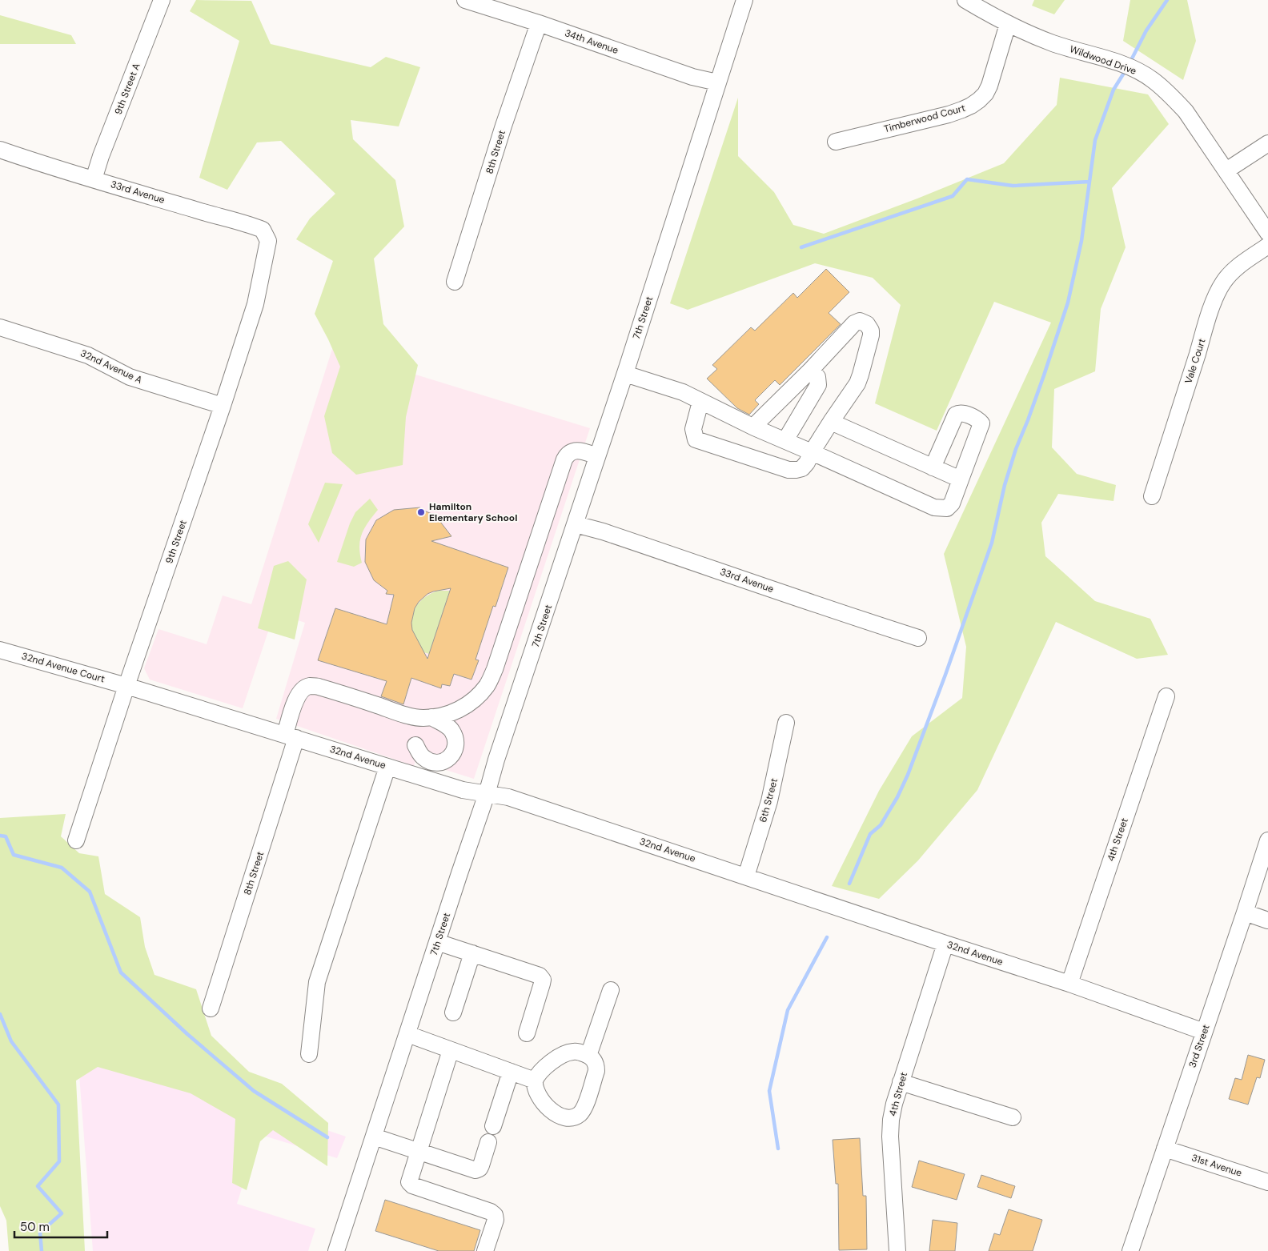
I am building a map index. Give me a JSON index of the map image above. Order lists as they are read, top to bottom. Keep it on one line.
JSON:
{"streets":{"street":["34th Avenue","Wildwood Drive","9th Street A","Timberwood Court","8th Street","33rd Avenue","7th Street","Vale Court","32nd Avenue A","9th Street","32nd Avenue Court","32nd Avenue","6th Street","4th Street","3rd Street","31st Avenue"]},"crossings":[["34th Avenue","8th Street"],["34th Avenue","7th Street"],["Wildwood Drive","Timberwood Court"],["9th Street A","33rd Avenue"],["8th Street","32nd Avenue"],["33rd Avenue","7th Street"],["33rd Avenue","9th Street"],["7th Street","32nd Avenue"],["32nd Avenue A","9th Street"],["9th Street","32nd Avenue Court"],["9th Street","32nd Avenue"],["32nd Avenue Court","32nd Avenue"],["32nd Avenue","6th Street"],["32nd Avenue","4th Street"],["32nd Avenue","3rd Street"],["3rd Street","31st Avenue"]],"places":["Hamilton Elementary School"],"scale_bar":"50 m"}
